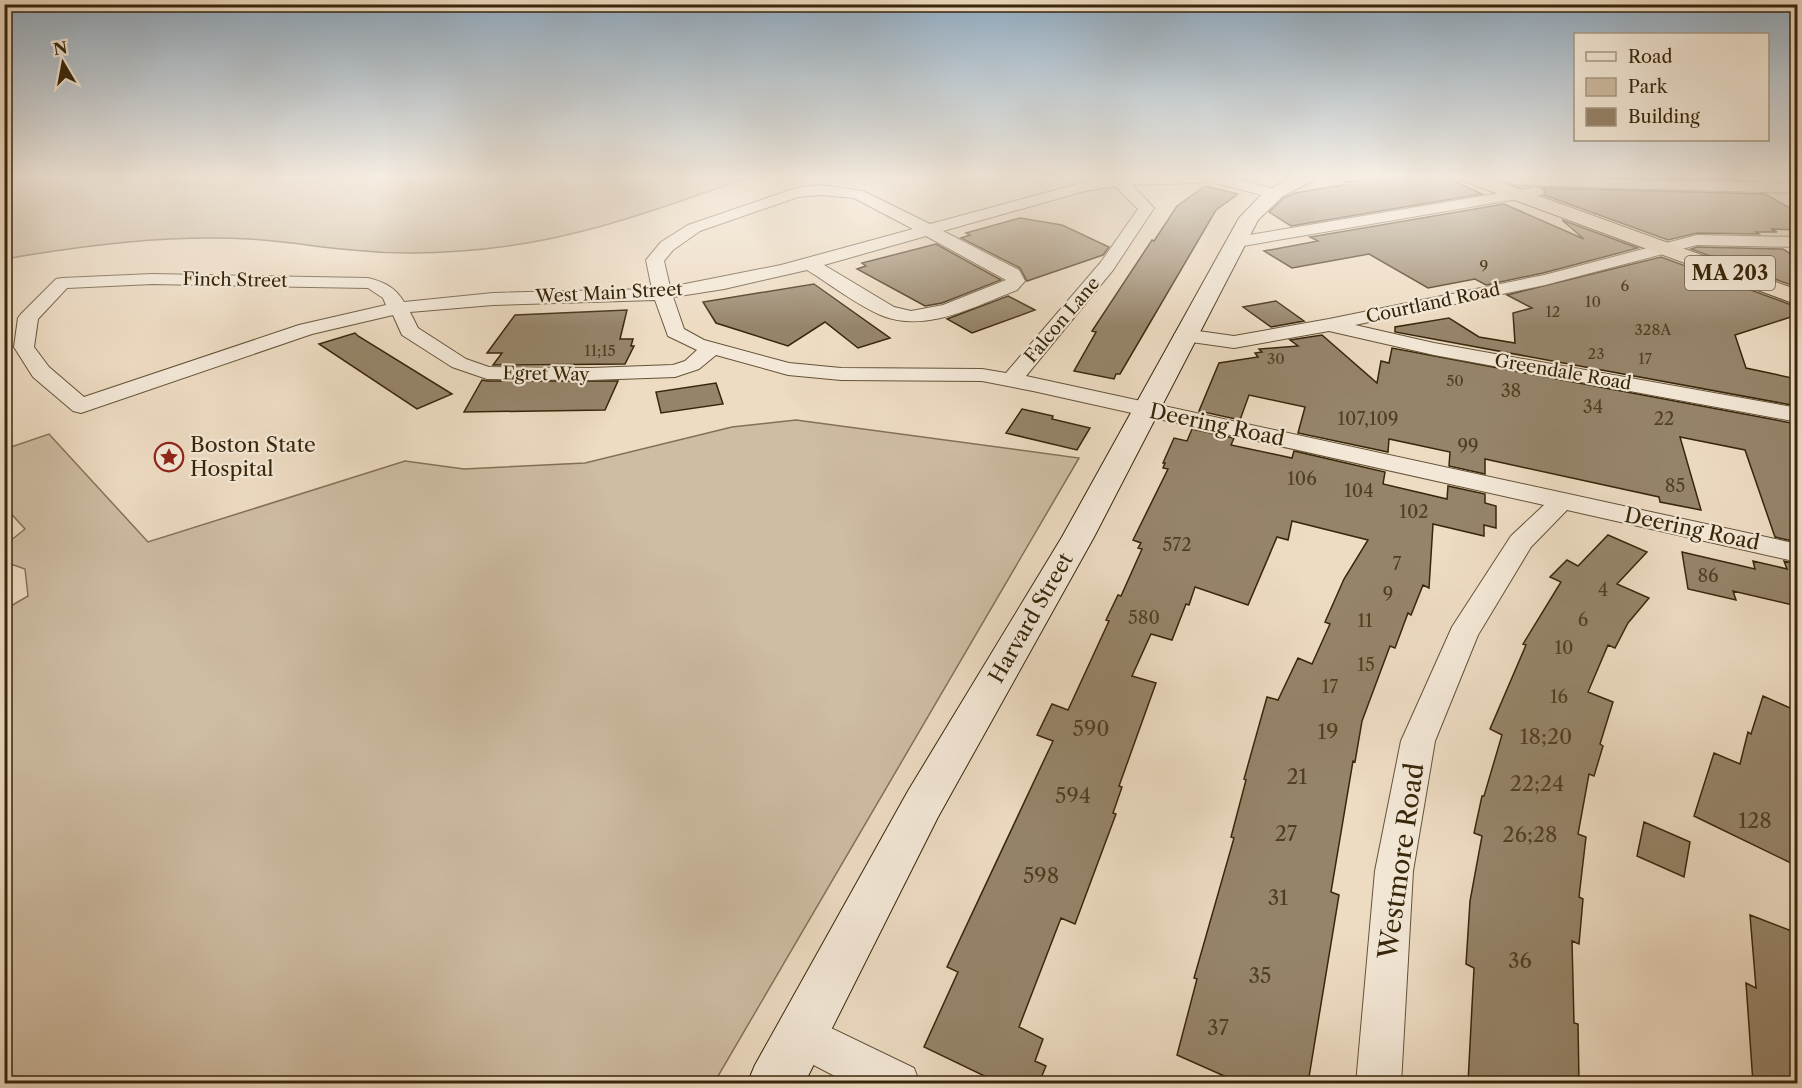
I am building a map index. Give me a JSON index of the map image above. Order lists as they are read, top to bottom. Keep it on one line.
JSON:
{"streets":{"highway":["MA 203"],"main road":["Harvard Street"],"street":["Finch Street","West Main Street","Courtland Road","Falcon Lane","Greendale Road","Egret Way","Deering Road","Westmore Road"]},"crossings":[["MA 203","Courtland Road"],["Finch Street","West Main Street"],["Finch Street","Egret Way"],["West Main Street","Egret Way"],["West Main Street","Deering Road"],["Courtland Road","Greendale Road"],["Courtland Road","Harvard Street"],["Falcon Lane","Deering Road"],["Egret Way","Deering Road"],["Deering Road","Harvard Street"],["Deering Road","Westmore Road"]],"places":{"place":["Boston State Hospital"]},"house_numbers":["9","6","10","12","328A","11;15","23","30","17","50","38","34","107,109","22","99","106","85","104","102","572","7","86","4","9","580","6","11","10","15","17","16","590","19","18;20","21","22;24","594","128","27","26;28","598","31","36","35","37"],"legend":["Road","Park","Building"],"north":"top"}
